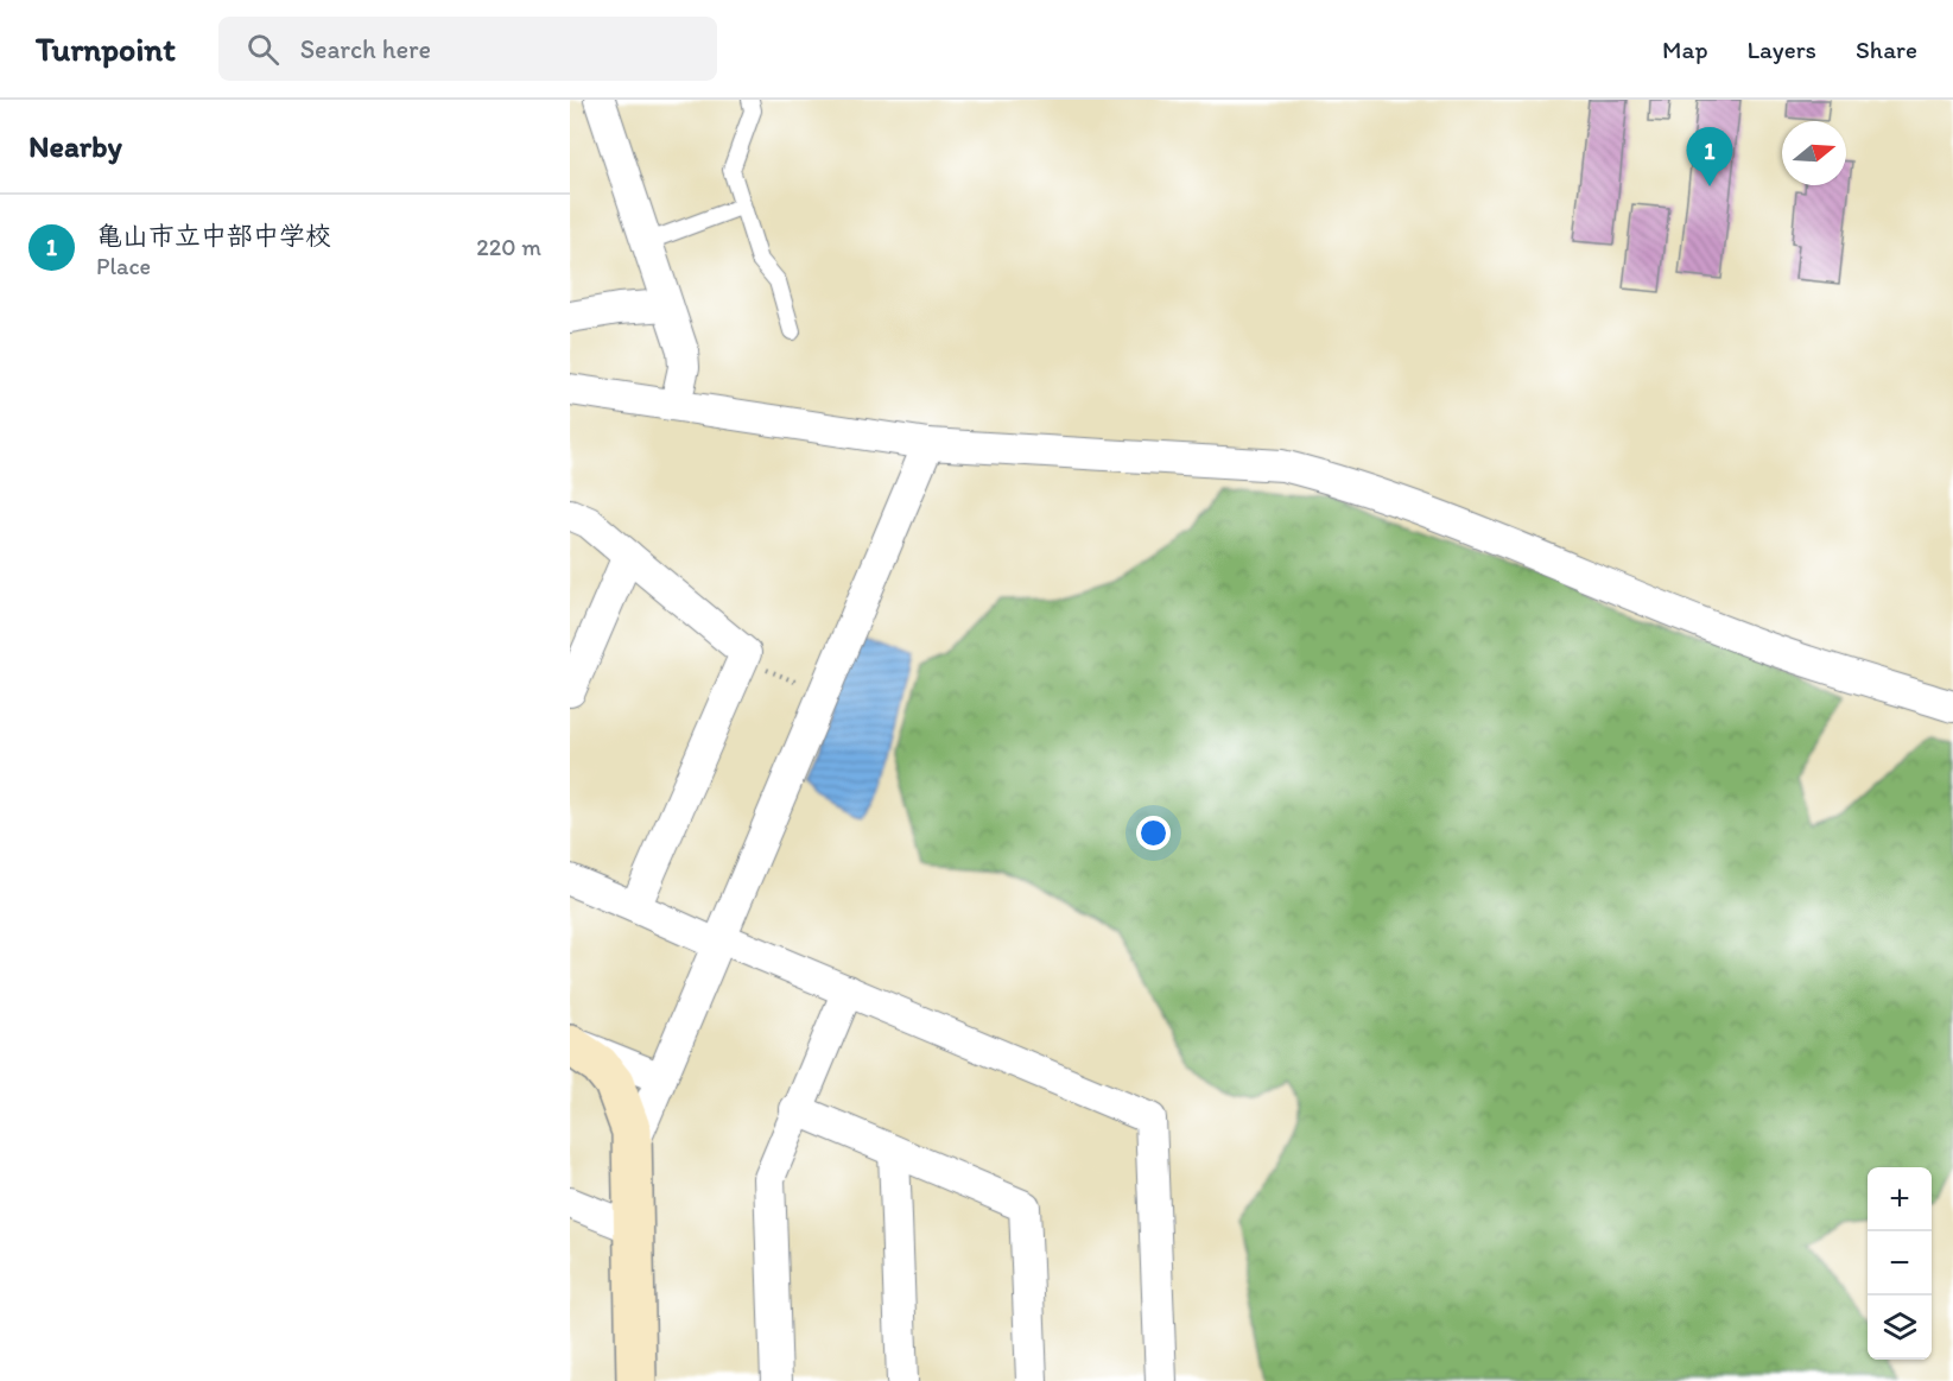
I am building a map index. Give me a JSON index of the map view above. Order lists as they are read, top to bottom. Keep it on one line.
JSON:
{"north":"right","page":{"header":"Turnpoint","search":"Search here","nav":["Map","Layers","Share"],"heading":"Nearby","pins":"1","list":[{"mark":"1","name":"亀山市立中部中学校","note":"Place","value":"220 m"}],"map_buttons":["+","−"]}}
